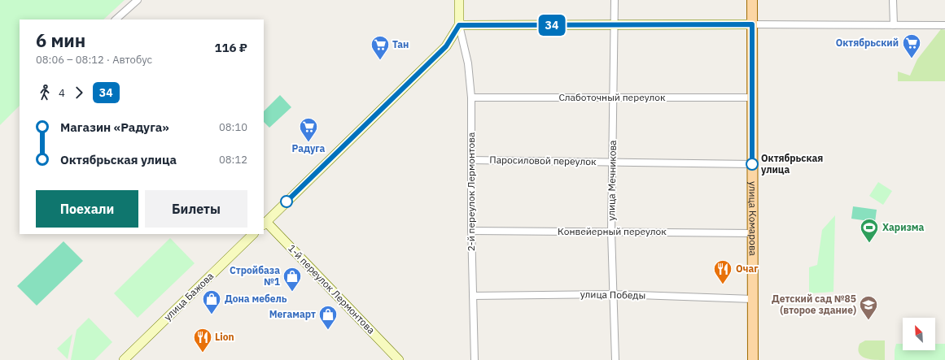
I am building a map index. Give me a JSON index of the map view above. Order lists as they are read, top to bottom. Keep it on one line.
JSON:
{"streets":{"main road":["улица Комарова"],"street":["Слаботочный переулок","Паросиловой переулок","улица Мечникова","2-й переулок Лермонтова","Конвейерный переулок","1-й переулок Лермонтова","улица Победы","улица Бажова"]},"crossings":[["Слаботочный переулок","улица Мечникова"],["Слаботочный переулок","2-й переулок Лермонтова"],["Слаботочный переулок","улица Комарова"],["Паросиловой переулок","улица Мечникова"],["Паросиловой переулок","2-й переулок Лермонтова"],["Паросиловой переулок","улица Комарова"],["улица Мечникова","Конвейерный переулок"],["улица Мечникова","улица Победы"],["2-й переулок Лермонтова","Конвейерный переулок"],["2-й переулок Лермонтова","улица Победы"],["улица Комарова","Конвейерный переулок"],["улица Комарова","улица Победы"]],"places":{"supermarket":["Октябрьский","Тан","Радуга"],"other":["Октябрьская улица"],"sports":["Харизма"],"restaurant":["Очаг","Lion"],"shop":["Стройбаза №1","Дона мебель","Мегамарт"],"school or university":["Детский сад №85 (второе здание)"]},"lines":["bus line 34"],"north":"top left","page":{"on_map":"34","heading":["6 мин","08:06 – 08:12 · Автобус","116 ₽"],"legs":["4","34"],"list":[{"name":"Магазин «Радуга»","value":"08:10"},{"name":"Октябрьская улица","value":"08:12"}],"buttons":["Поехали","Билеты"]}}
